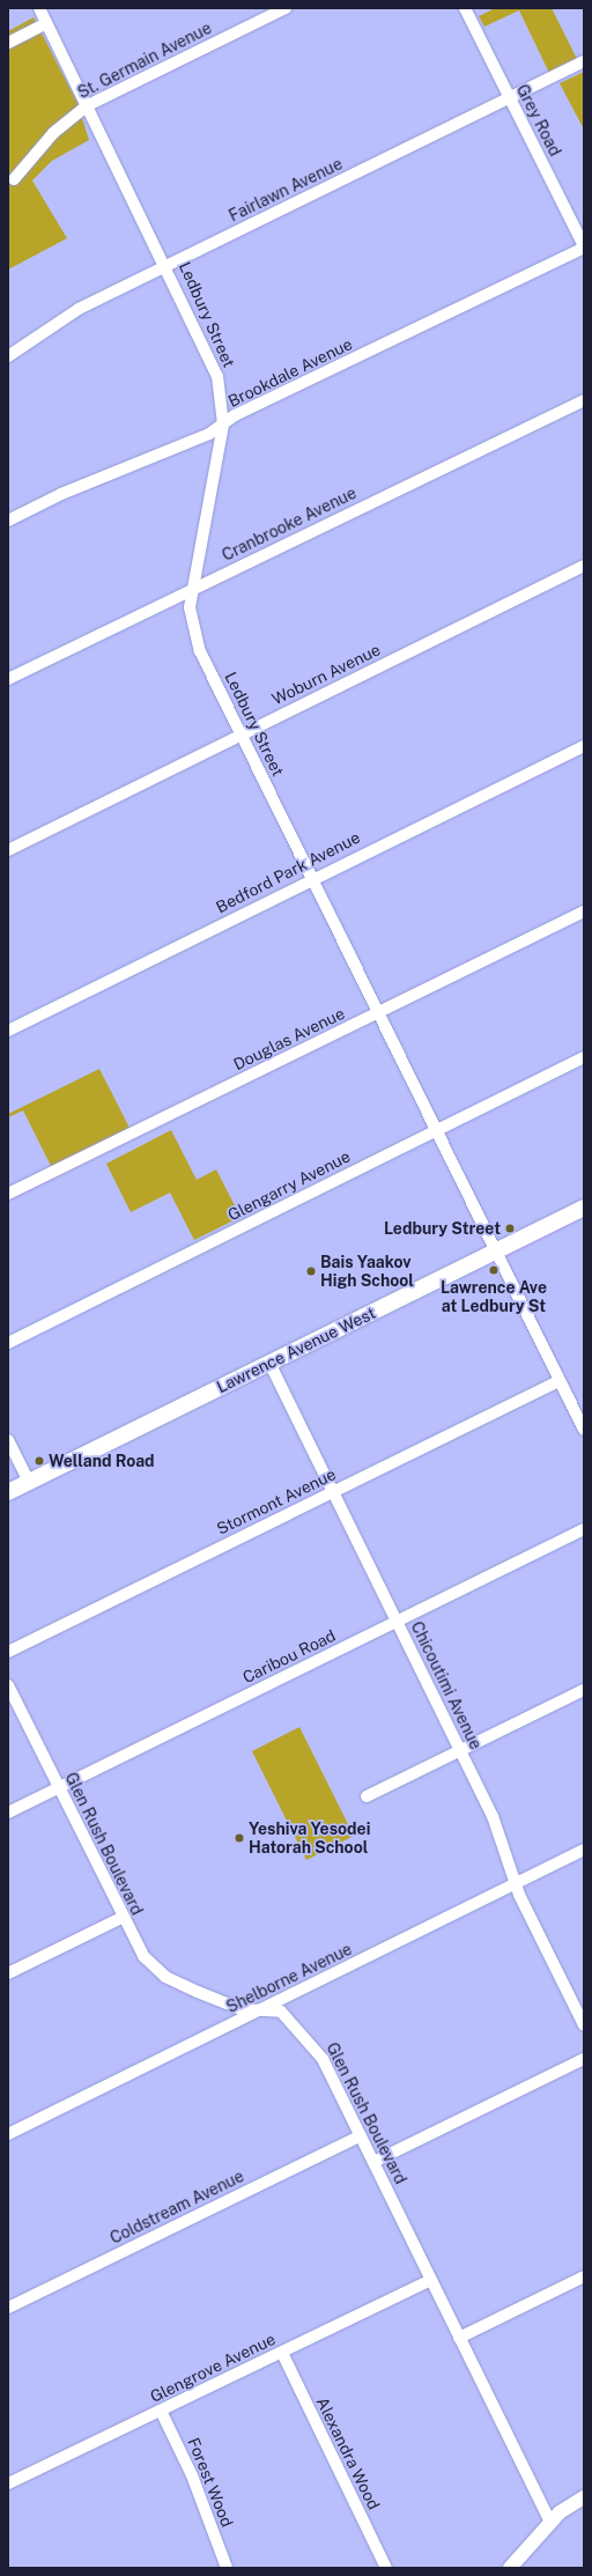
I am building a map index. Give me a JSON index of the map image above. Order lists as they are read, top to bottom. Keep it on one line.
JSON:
{"streets":{"main road":["Lawrence Avenue West"],"street":["St. Germain Avenue","Grey Road","Fairlawn Avenue","Ledbury Street","Brookdale Avenue","Cranbrooke Avenue","Woburn Avenue","Bedford Park Avenue","Douglas Avenue","Glengarry Avenue","Stormont Avenue","Caribou Road","Chicoutimi Avenue","Glen Rush Boulevard","Shelborne Avenue","Coldstream Avenue","Glengrove Avenue","Alexandra Wood","Forest Wood"]},"crossings":[["St. Germain Avenue","Ledbury Street"],["Grey Road","Fairlawn Avenue"],["Grey Road","Brookdale Avenue"],["Fairlawn Avenue","Ledbury Street"],["Ledbury Street","Brookdale Avenue"],["Ledbury Street","Cranbrooke Avenue"],["Ledbury Street","Woburn Avenue"],["Ledbury Street","Bedford Park Avenue"],["Ledbury Street","Douglas Avenue"],["Ledbury Street","Glengarry Avenue"],["Ledbury Street","Lawrence Avenue West"],["Ledbury Street","Stormont Avenue"],["Lawrence Avenue West","Chicoutimi Avenue"],["Stormont Avenue","Chicoutimi Avenue"],["Caribou Road","Chicoutimi Avenue"],["Caribou Road","Glen Rush Boulevard"],["Chicoutimi Avenue","Shelborne Avenue"],["Glen Rush Boulevard","Shelborne Avenue"],["Glen Rush Boulevard","Coldstream Avenue"],["Glen Rush Boulevard","Glengrove Avenue"],["Glengrove Avenue","Alexandra Wood"],["Glengrove Avenue","Forest Wood"]],"places":["Ledbury Street","Lawrence Ave at Ledbury St","Bais Yaakov High School","Welland Road","Yeshiva Yesodei Hatorah School"]}
